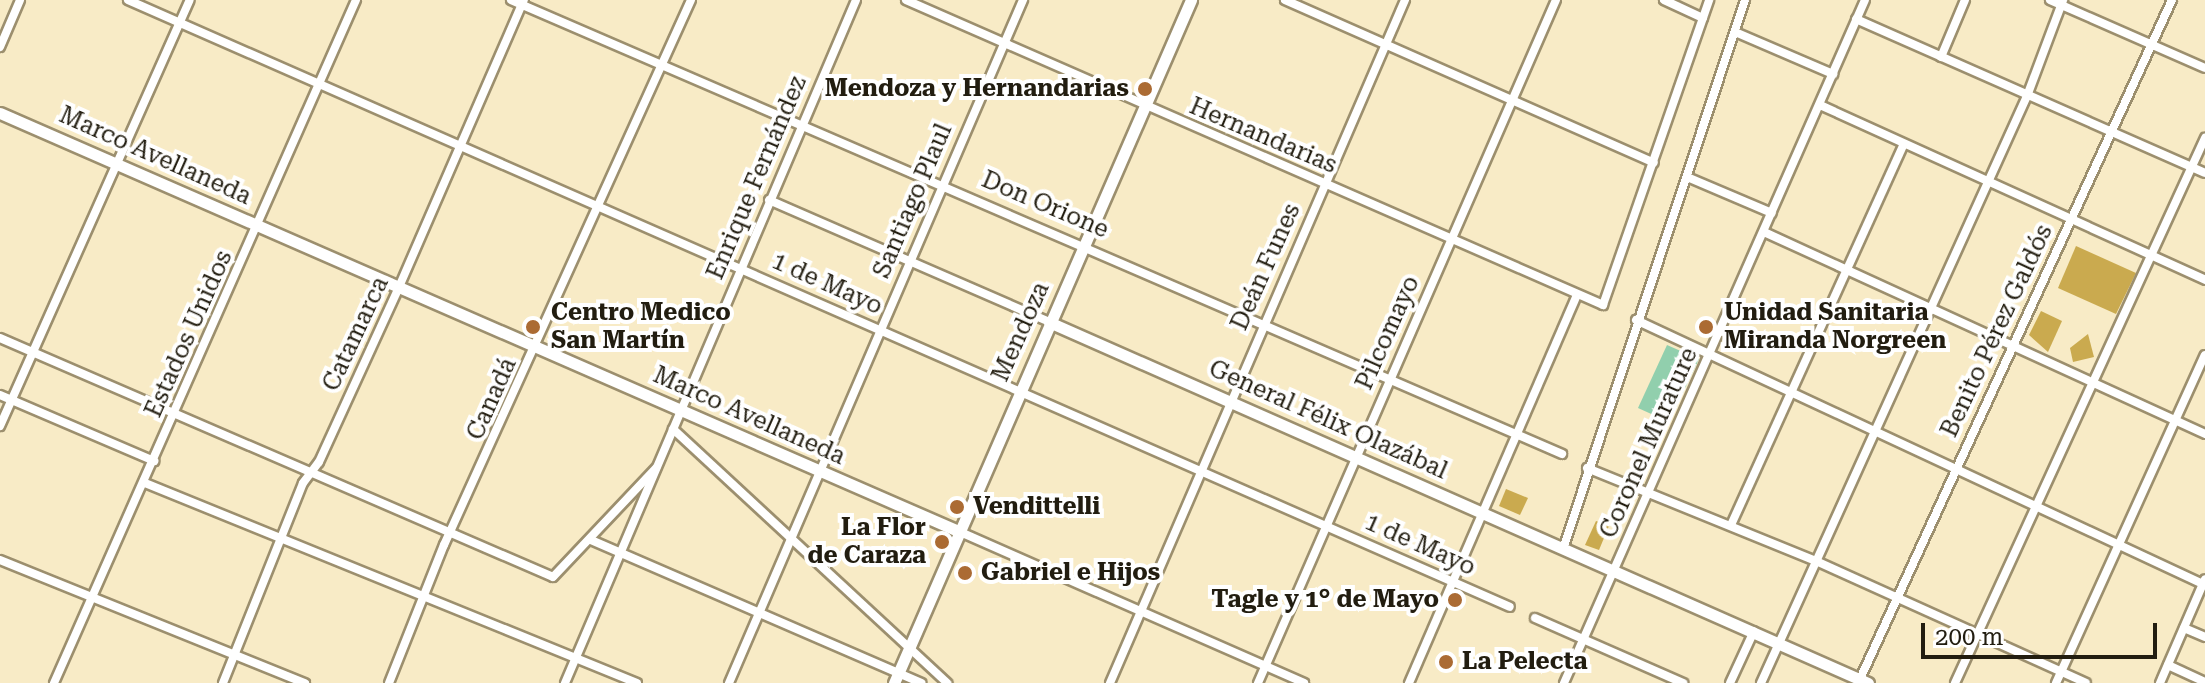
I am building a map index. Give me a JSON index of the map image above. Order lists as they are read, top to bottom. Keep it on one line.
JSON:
{"streets":{"street":["Hernandarias","Marco Avellaneda","Enrique Fernández","Santiago Plaul","Don Orione","Deán Funes","1 de Mayo","Benito Pérez Galdós","Mendoza","Pilcomayo","Estados Unidos","Catamarca","Canadá","General Félix Olazábal","Coronel Murature"]},"crossings":[["Hernandarias","Santiago Plaul"],["Hernandarias","Deán Funes"],["Hernandarias","Mendoza"],["Hernandarias","Pilcomayo"],["Marco Avellaneda","Enrique Fernández"],["Marco Avellaneda","Santiago Plaul"],["Marco Avellaneda","Deán Funes"],["Marco Avellaneda","Mendoza"],["Marco Avellaneda","Pilcomayo"],["Marco Avellaneda","Estados Unidos"],["Marco Avellaneda","Catamarca"],["Marco Avellaneda","Canadá"],["Enrique Fernández","Don Orione"],["Enrique Fernández","1 de Mayo"],["Enrique Fernández","General Félix Olazábal"],["Santiago Plaul","Don Orione"],["Santiago Plaul","1 de Mayo"],["Santiago Plaul","General Félix Olazábal"],["Don Orione","Deán Funes"],["Don Orione","Mendoza"],["Don Orione","Pilcomayo"],["Don Orione","Catamarca"],["Don Orione","Canadá"],["Deán Funes","1 de Mayo"],["Deán Funes","General Félix Olazábal"],["1 de Mayo","Mendoza"],["1 de Mayo","Pilcomayo"],["1 de Mayo","Estados Unidos"],["1 de Mayo","Catamarca"],["1 de Mayo","Canadá"],["Benito Pérez Galdós","General Félix Olazábal"],["Mendoza","General Félix Olazábal"],["Pilcomayo","General Félix Olazábal"],["General Félix Olazábal","Coronel Murature"]],"places":["Mendoza y Hernandarias","Centro Medico San Martín","Unidad Sanitaria Miranda Norgreen","Vendittelli","La Flor de Caraza","Gabriel e Hijos","Tagle y 1° de Mayo","La Pelecta"],"scale_bar":"200 m"}
